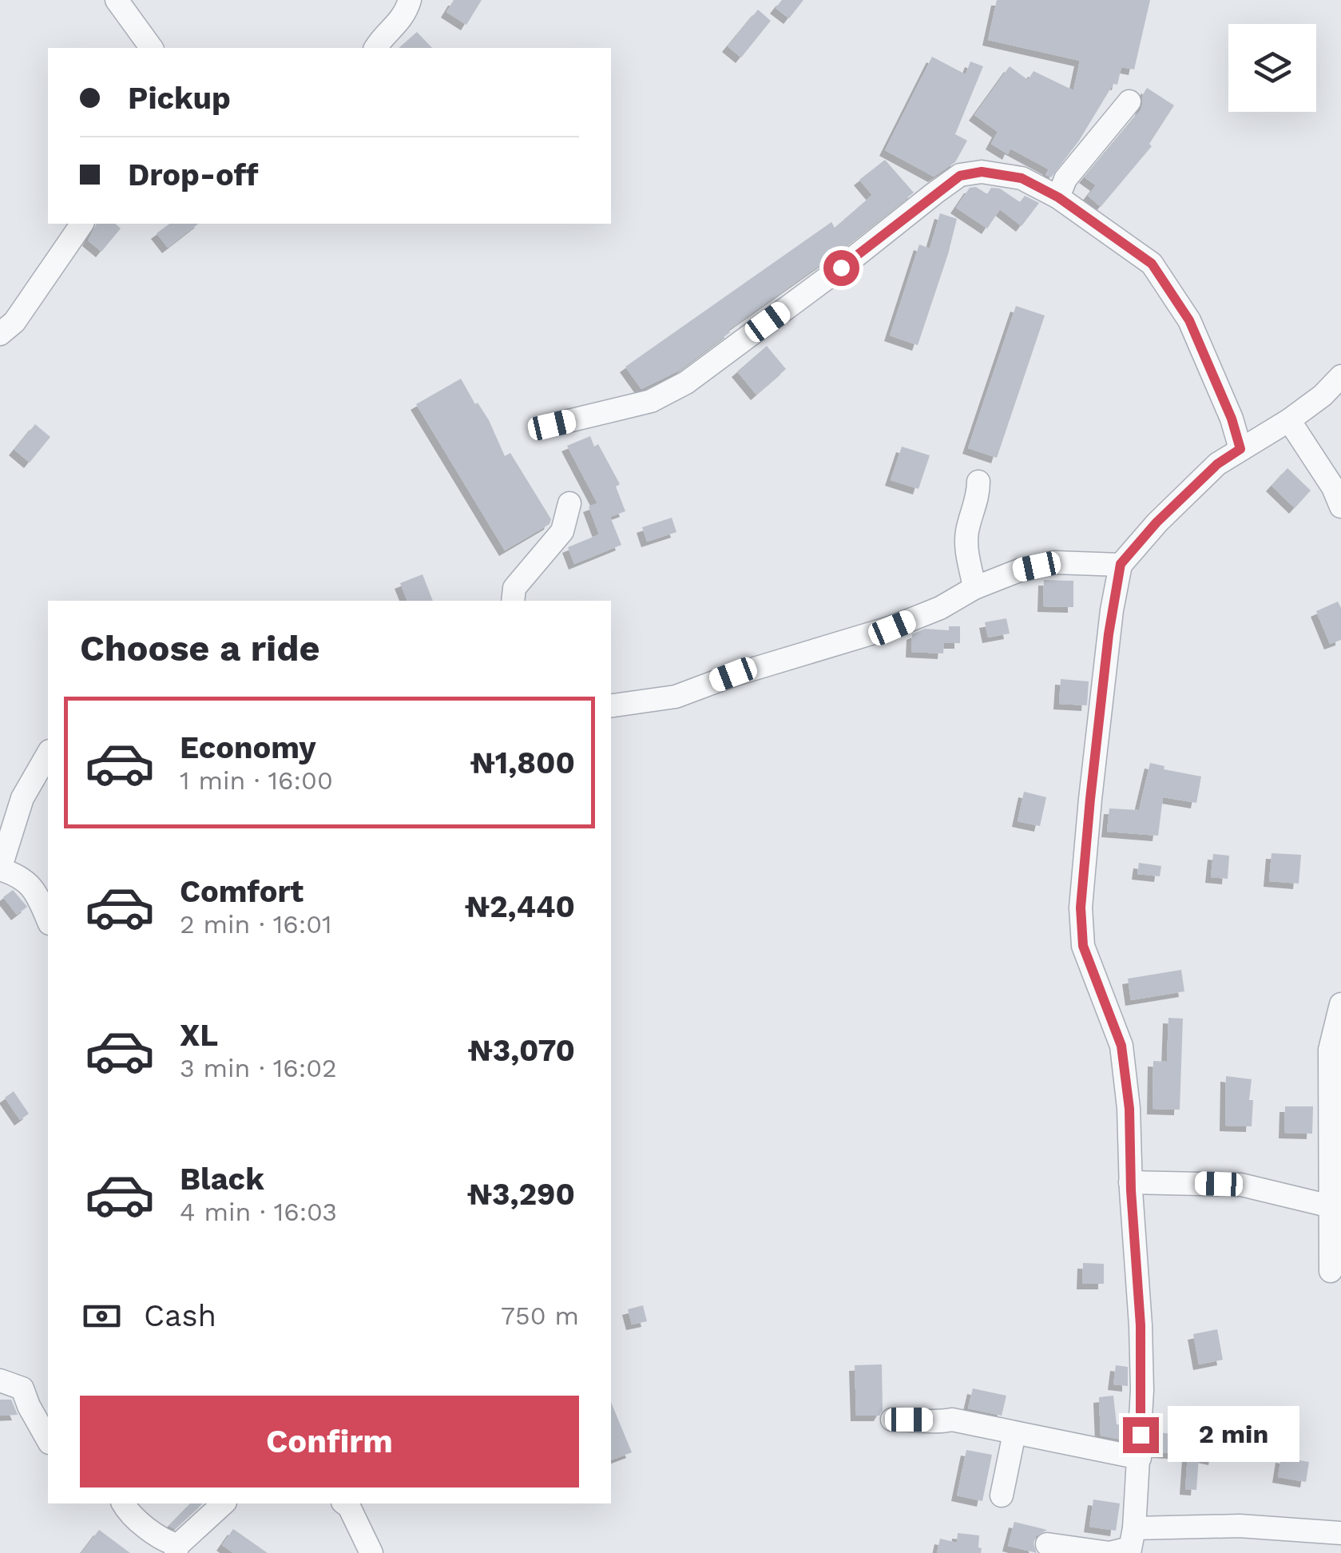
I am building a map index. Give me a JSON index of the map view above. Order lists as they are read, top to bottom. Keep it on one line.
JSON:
{"page":{"banner":["Pickup","Drop-off"],"heading":"Choose a ride","list":[{"name":"Economy","note":"1 min · 16:00","value":"₦1,800"},{"name":"Comfort","note":"2 min · 16:01","value":"₦2,440"},{"name":"XL","note":"3 min · 16:02","value":"₦3,070"},{"name":"Black","note":"4 min · 16:03","value":"₦3,290"}],"pay":["Cash","750 m"],"buttons":"Confirm","bubble":"2 min"}}
